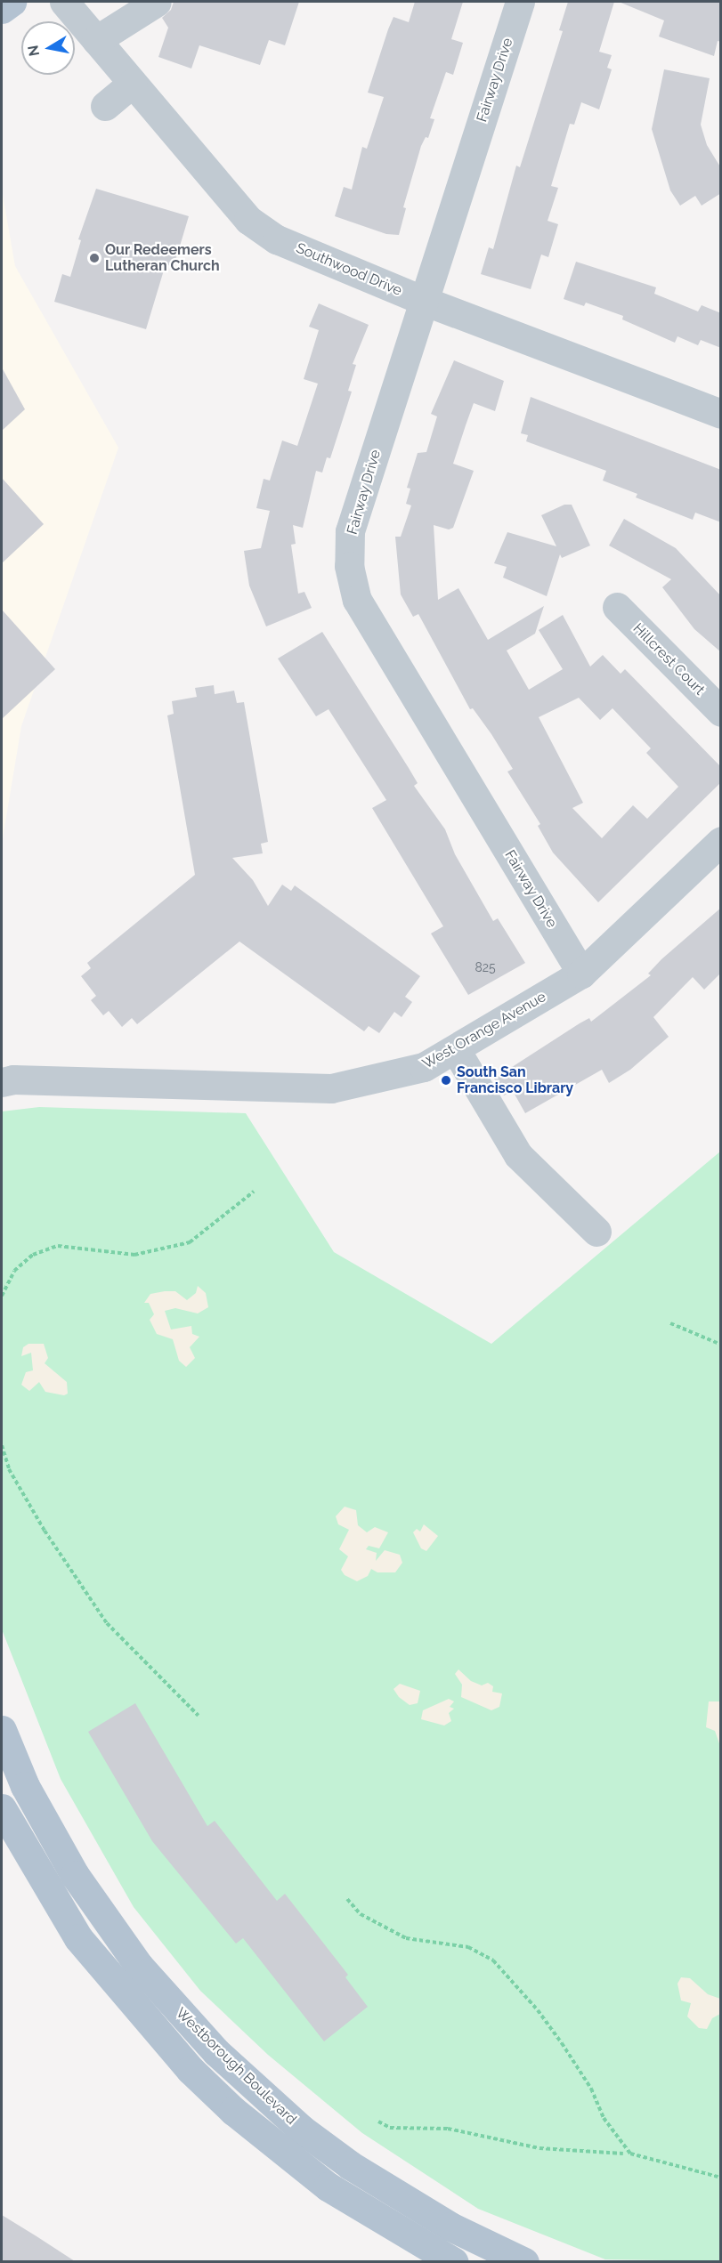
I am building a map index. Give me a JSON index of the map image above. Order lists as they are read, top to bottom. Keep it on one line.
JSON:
{"streets":{"main road":["Westborough Boulevard"],"street":["Fairway Drive","Southwood Drive","Hillcrest Court","West Orange Avenue"]},"crossings":[["Fairway Drive","Southwood Drive"],["Fairway Drive","West Orange Avenue"]],"places":["Our Redeemers Lutheran Church","South San Francisco Library"],"house_numbers":["825"],"north":"left"}
